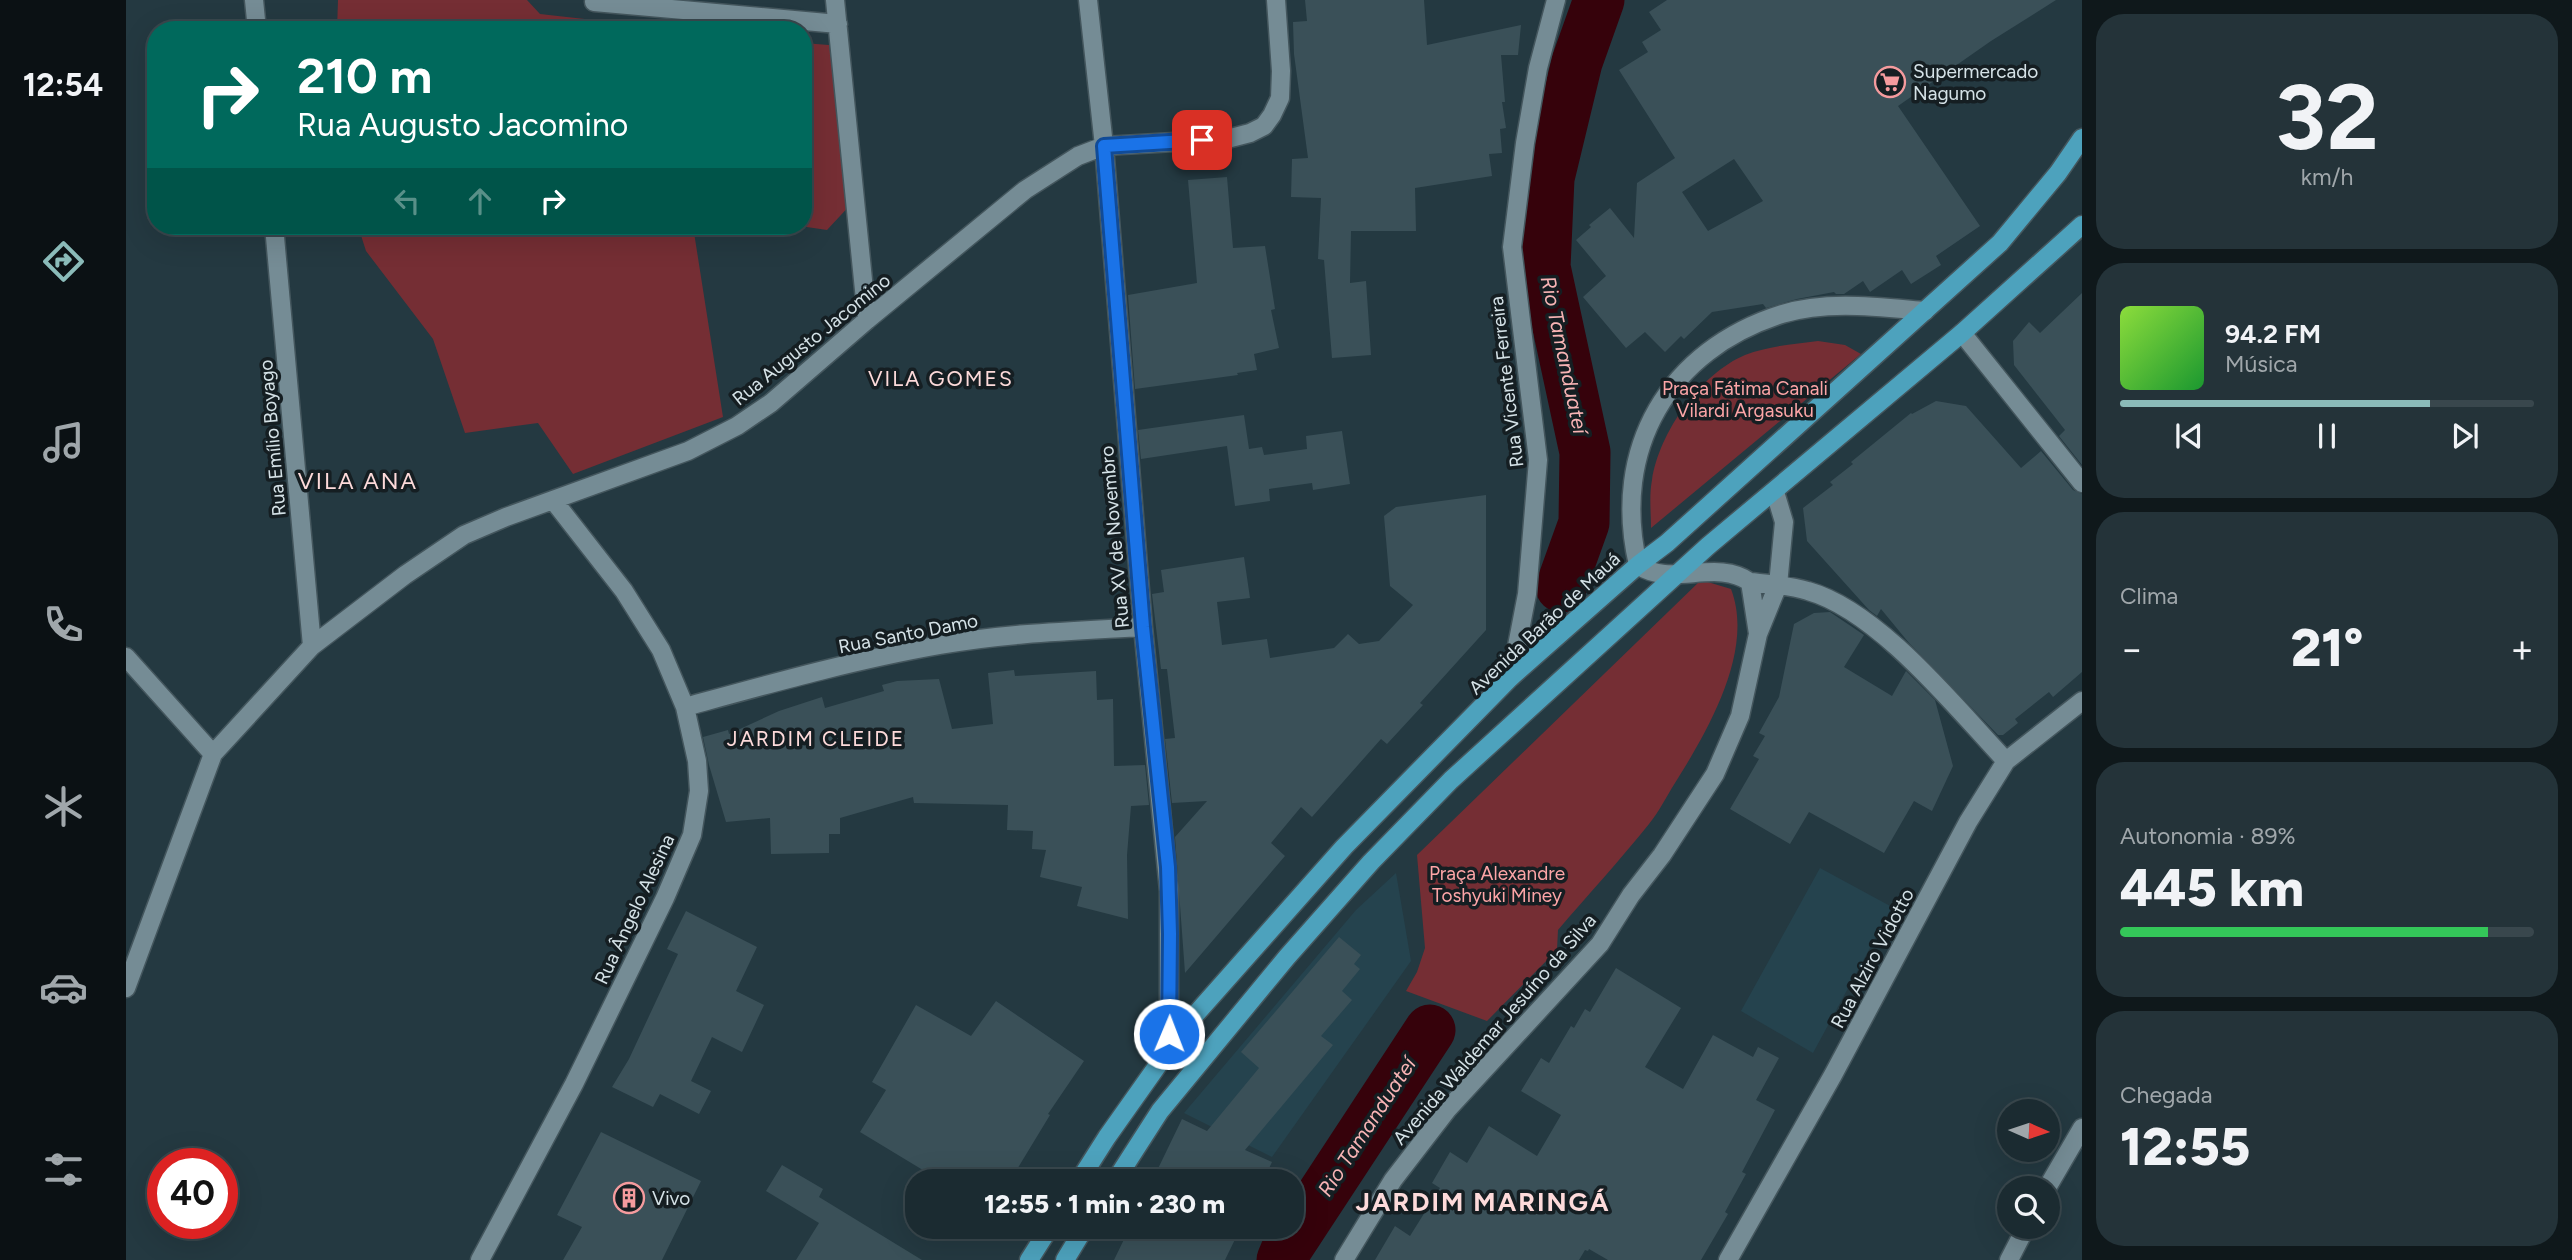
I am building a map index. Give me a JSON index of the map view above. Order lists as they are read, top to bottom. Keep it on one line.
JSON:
{"streets":{"main road":["Avenida Barão de Mauá"],"street":["Rua Augusto Jacomino","Rua Vicente Ferreira","Rua Emílio Boyago","Rua XV de Novembro","Rua Santo Damo","Rua Ângelo Alesina","Rua Alziro Vidotto","Avenida Waldemar Jesuíno da Silva"]},"crossings":[["Rua Augusto Jacomino","Rua Emílio Boyago"],["Rua Augusto Jacomino","Rua XV de Novembro"],["Rua Augusto Jacomino","Rua Ângelo Alesina"],["Rua Vicente Ferreira","Avenida Barão de Mauá"],["Rua XV de Novembro","Avenida Barão de Mauá"],["Rua XV de Novembro","Rua Santo Damo"],["Rua Santo Damo","Rua Ângelo Alesina"]],"districts":["VILA GOMES","VILA ANA","JARDIM CLEIDE","JARDIM MARINGÁ"],"water":["Rio Tamanduateí"],"parks":["Praça Fátima Canali Vilardi Argasuku","Praça Alexandre Toshyuki Miney"],"places":{"supermarket":["Supermercado Nagumo"],"building":["Vivo"]},"north":"right","page":{"tabs":"12:54","tile":[["32","km/h"],"Clima",["Autonomia · 89%","445 km"],["Chegada","12:55"]],"turn":["210 m","Rua Augusto Jacomino"],"song":["94.2 FM","Música"],"heat":["−","21°","+"],"limit":"40","trip":"12:55 · 1 min · 230 m"}}
